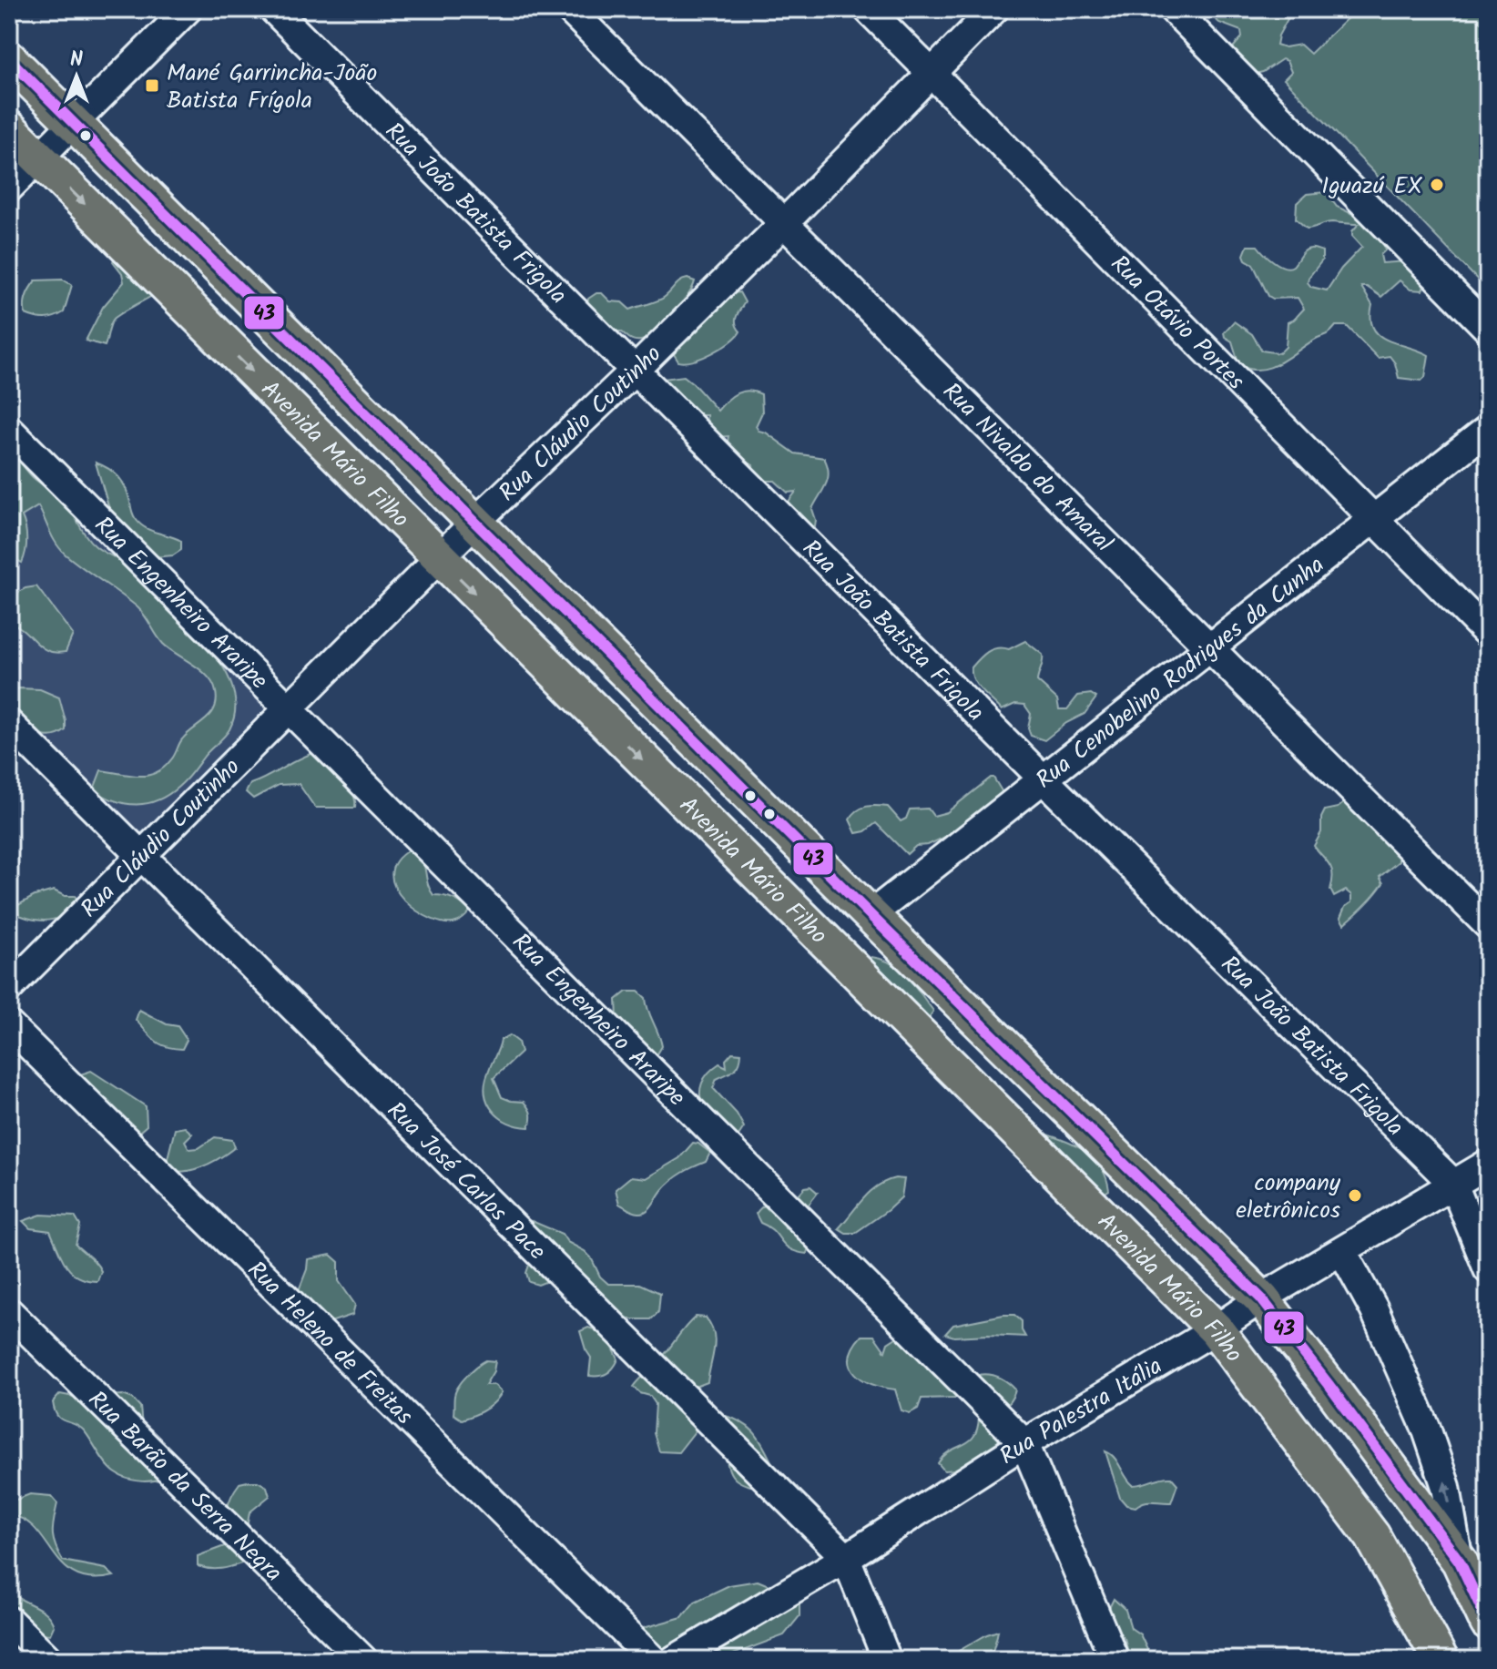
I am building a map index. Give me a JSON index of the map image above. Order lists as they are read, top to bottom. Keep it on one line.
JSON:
{"streets":{"main road":["Avenida Mário Filho"],"street":["Rua João Batista Frigola","Rua Otávio Portes","Rua Cláudio Coutinho","Rua Nivaldo do Amaral","Rua Engenheiro Araripe","Rua Cenobelino Rodrigues da Cunha","Rua José Carlos Pace","Rua Heleno de Freitas","Rua Palestra Itália","Rua Barão da Serra Negra"]},"crossings":[["Rua João Batista Frigola","Rua Cláudio Coutinho"],["Rua João Batista Frigola","Rua Cenobelino Rodrigues da Cunha"],["Rua João Batista Frigola","Rua Palestra Itália"],["Rua Otávio Portes","Rua Cláudio Coutinho"],["Rua Otávio Portes","Rua Cenobelino Rodrigues da Cunha"],["Rua Cláudio Coutinho","Avenida Mário Filho"],["Rua Cláudio Coutinho","Rua Nivaldo do Amaral"],["Rua Cláudio Coutinho","Rua Engenheiro Araripe"],["Rua Cláudio Coutinho","Rua José Carlos Pace"],["Avenida Mário Filho","Rua Cenobelino Rodrigues da Cunha"],["Avenida Mário Filho","Rua Palestra Itália"],["Rua Nivaldo do Amaral","Rua Cenobelino Rodrigues da Cunha"],["Rua Engenheiro Araripe","Rua Palestra Itália"],["Rua José Carlos Pace","Rua Palestra Itália"]],"places":{"transit":["Mané Garrincha-João Batista Frígola"],"other":["Iguazú EX","company eletrônicos"]},"lines":["transit line 43"],"north":"top"}
